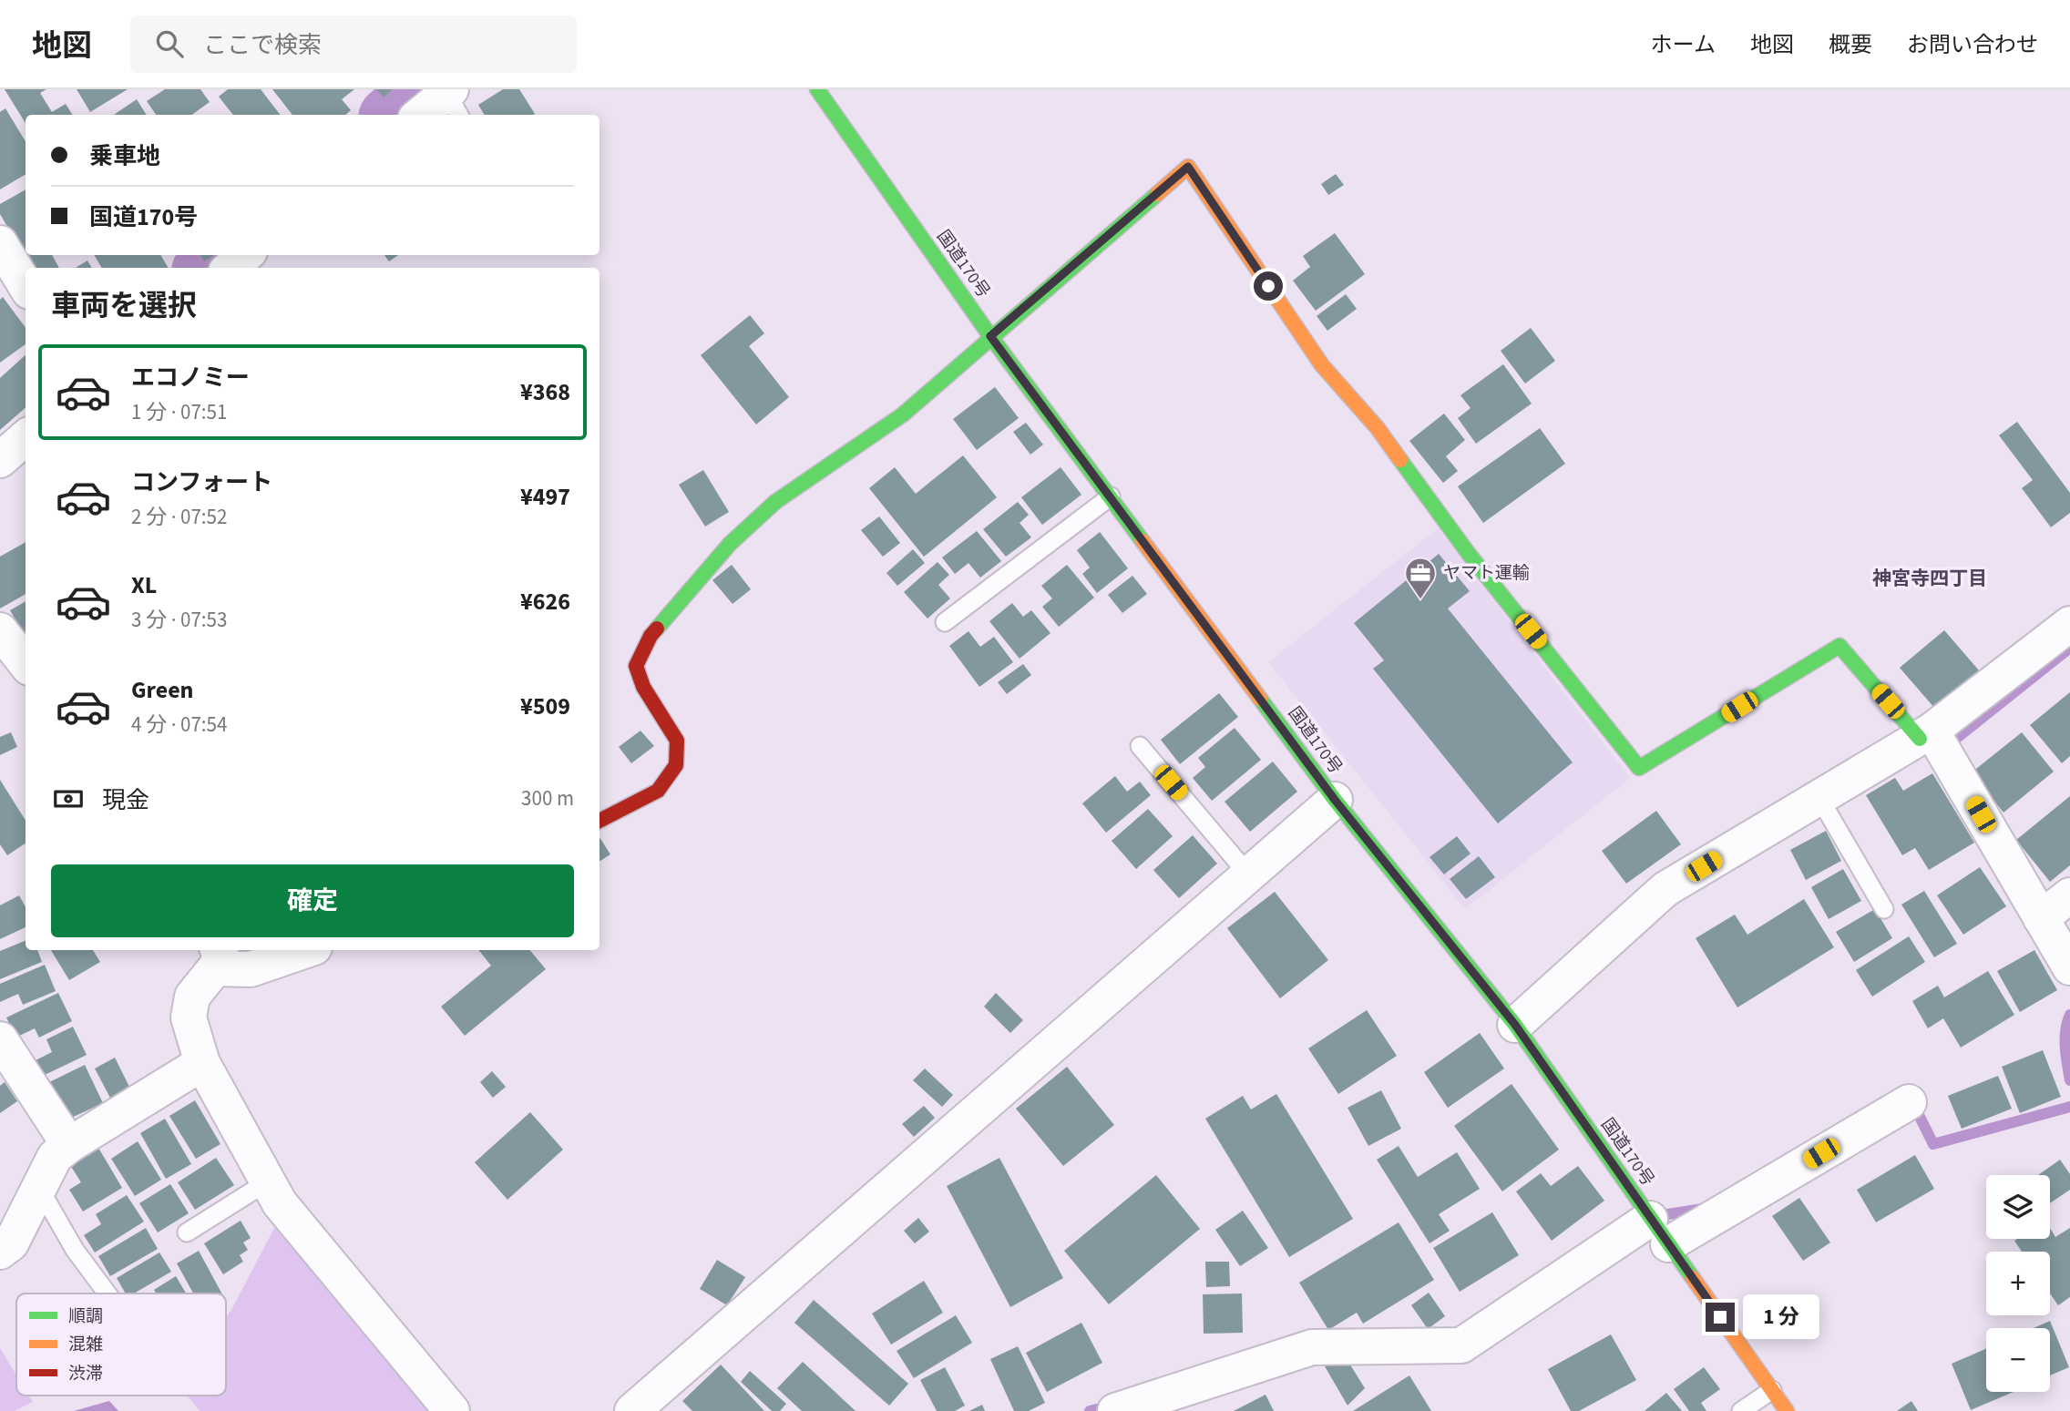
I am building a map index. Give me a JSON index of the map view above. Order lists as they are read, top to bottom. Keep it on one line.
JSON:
{"streets":{"main road":["国道170号"]},"districts":["神宮寺四丁目"],"places":{"office":["ヤマト運輸"]},"legend":["順調","混雑","渋滞"],"page":{"header":"地図","search":"ここで検索","nav":["ホーム","地図","概要","お問い合わせ"],"banner":["乗車地","国道170号"],"heading":"車両を選択","list":[{"name":"エコノミー","note":"1 分 · 07:51","value":"¥368"},{"name":"コンフォート","note":"2 分 · 07:52","value":"¥497"},{"name":"XL","note":"3 分 · 07:53","value":"¥626"},{"name":"Green","note":"4 分 · 07:54","value":"¥509"}],"pay":["現金","300 m"],"buttons":"確定","map_buttons":["+","−"],"bubble":"1 分"}}
